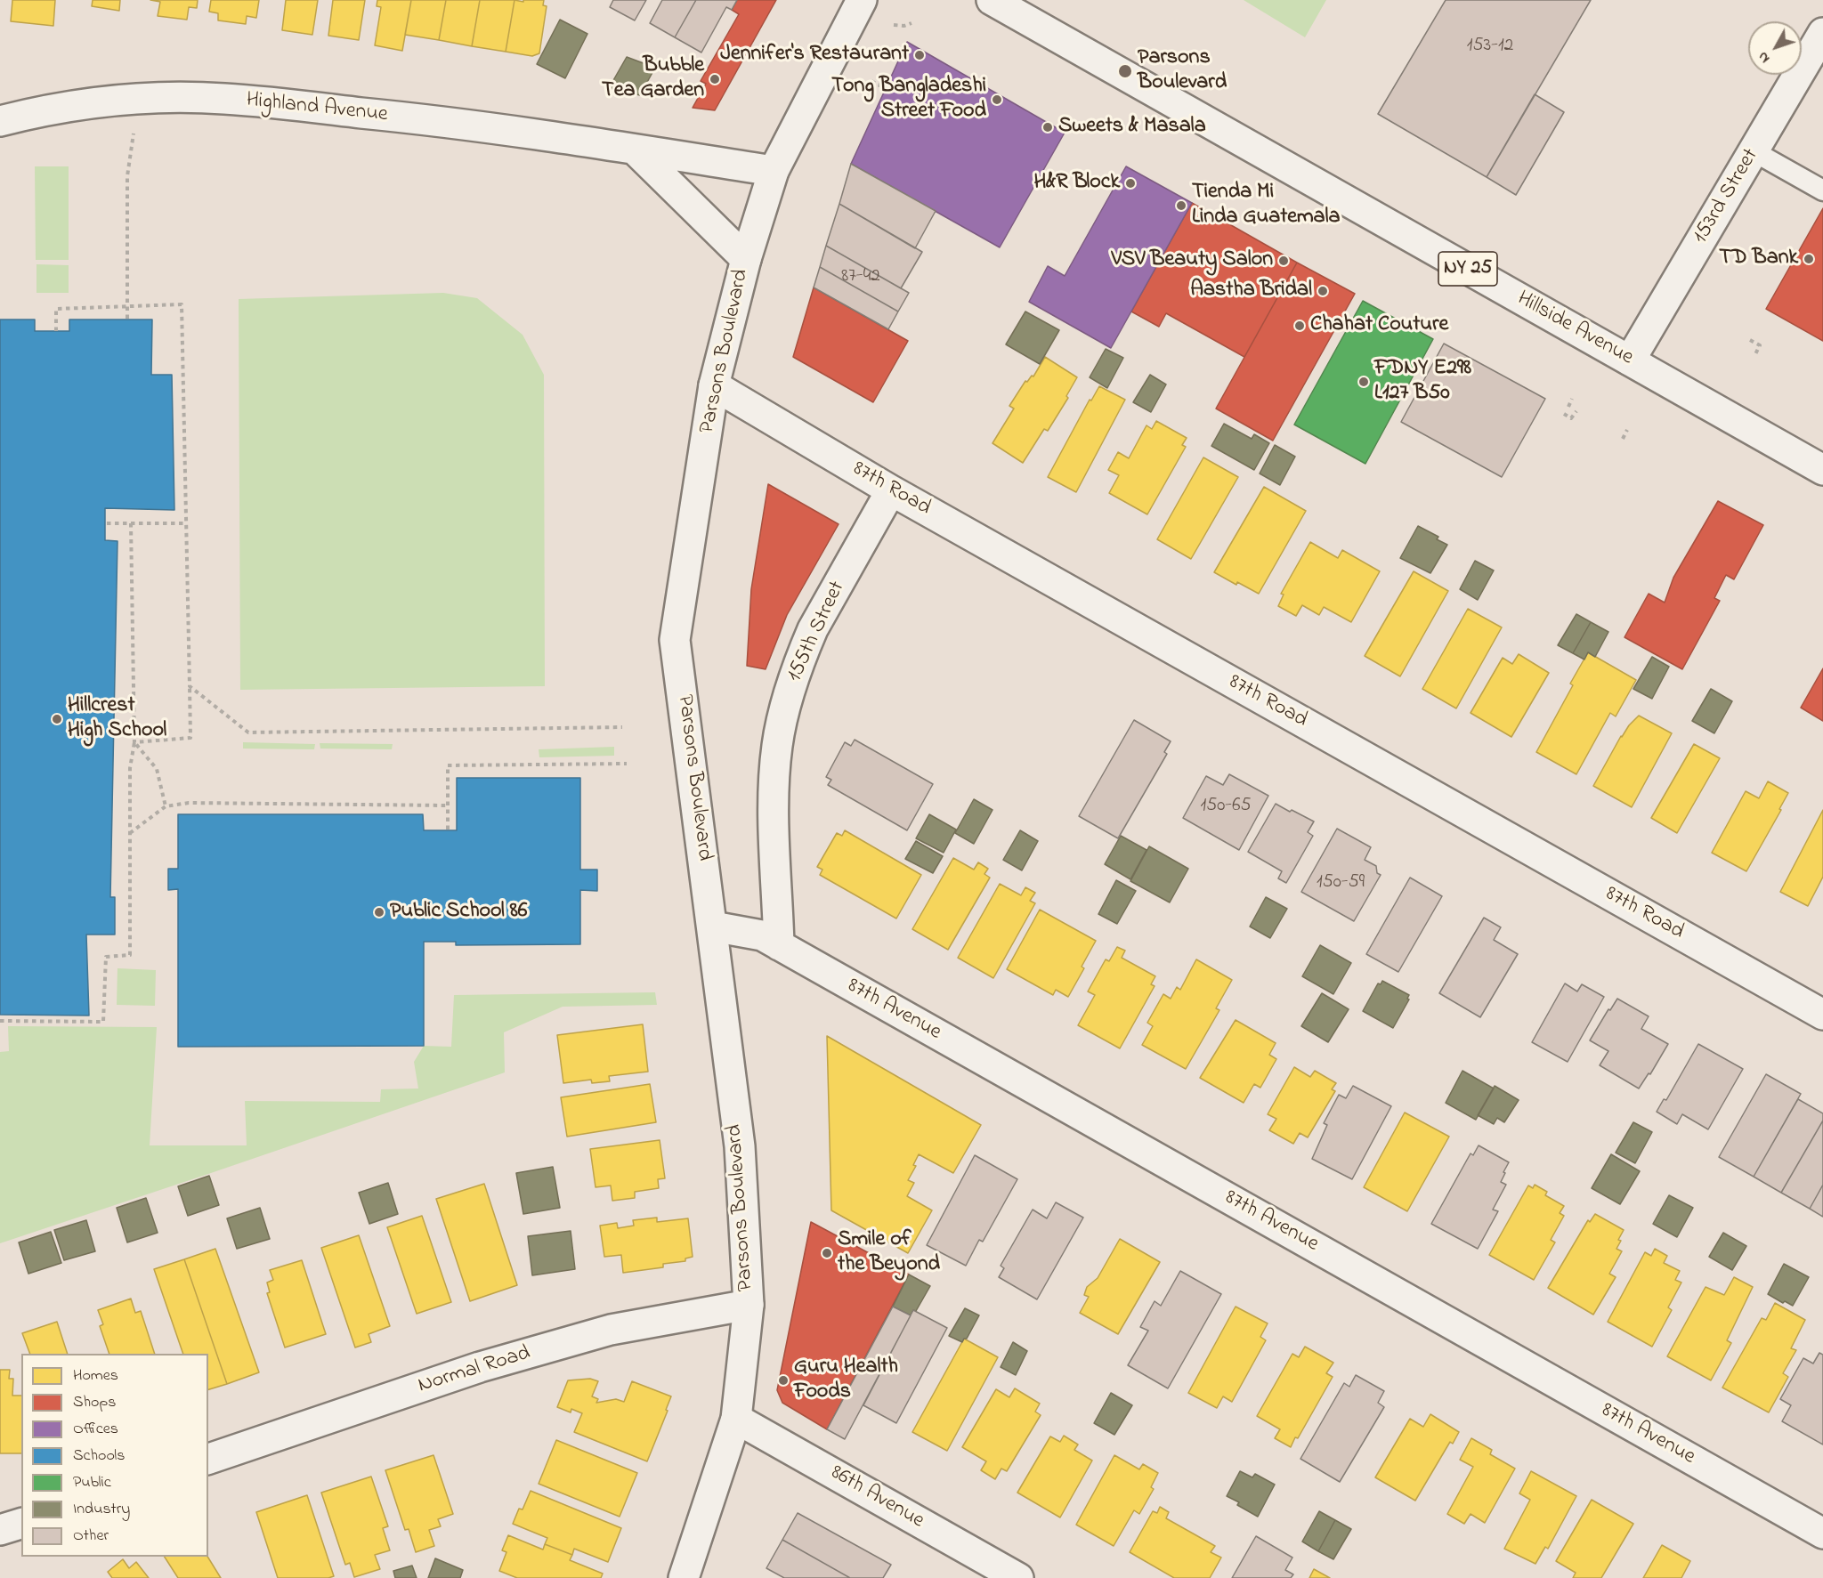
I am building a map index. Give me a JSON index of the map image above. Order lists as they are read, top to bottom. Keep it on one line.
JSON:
{"streets":{"street":["Highland Avenue","153rd Street","NY 25","Hillside Avenue","Parsons Boulevard","87th Road","155th Street","87th Avenue","Normal Road","86th Avenue"]},"crossings":[["Highland Avenue","Parsons Boulevard"],["153rd Street","Hillside Avenue"],["Parsons Boulevard","87th Road"],["Parsons Boulevard","87th Avenue"],["Parsons Boulevard","Normal Road"],["Parsons Boulevard","86th Avenue"],["87th Road","155th Street"],["155th Street","87th Avenue"]],"places":["Jennifer's Restaurant","Parsons Boulevard","Bubble Tea Garden","Tong Bangladeshi Street Food","Sweets & Masala","H&R Block","Tienda Mi Linda Guatemala","TD Bank","VSV Beauty Salon","Aastha Bridal","Chahat Couture","FDNY E298 L127 B50","Hillcrest High School","Public School 86","Smile of the Beyond","Guru Health Foods"],"house_numbers":["153-12","87-42","150-65","150-59"],"legend":["Homes","Shops","Offices","Schools","Public","Industry","Other"],"north":"bottom left"}
